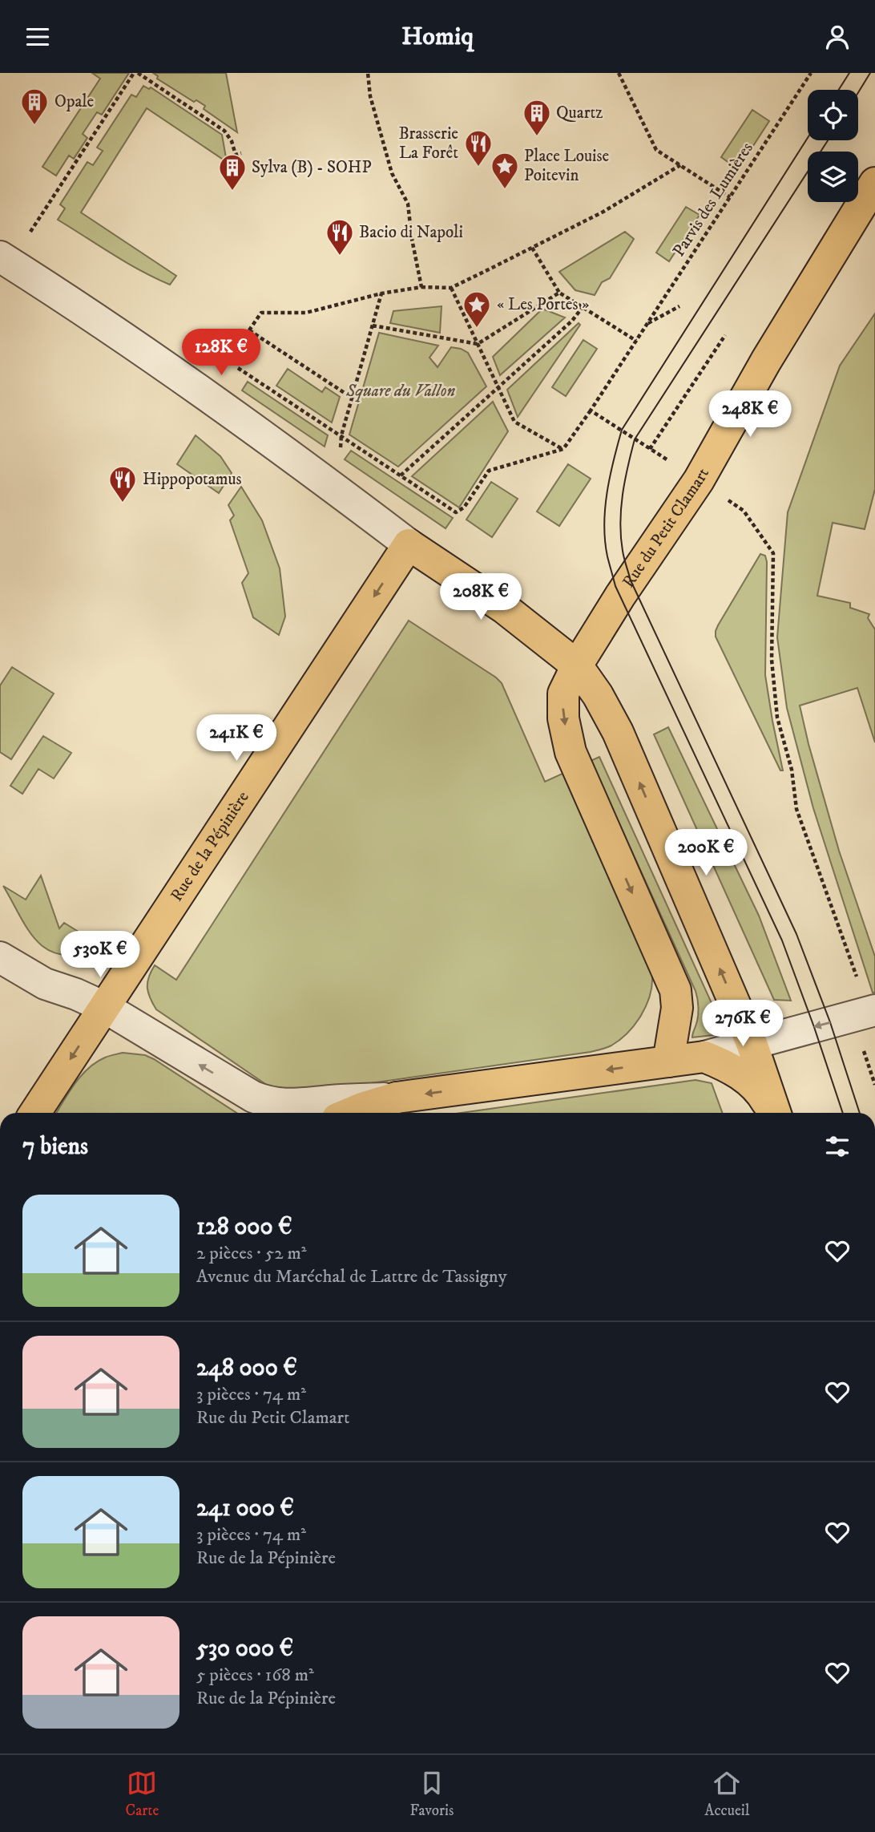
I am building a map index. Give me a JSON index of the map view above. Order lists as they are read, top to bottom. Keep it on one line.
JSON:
{"streets":{"main road":["Rue du Petit Clamart","Rue de la Pépinière"],"path":["Parvis des Lumières"]},"one_way":["Rue de la Pépinière"],"parks":["Square du Vallon"],"places":{"building":["Opale","Quartz","Sylva (B) - SOHP"],"restaurant":["Brasserie La Forêt","Bacio di Napoli","Hippopotamus"],"place":["Place Louise Poitevin","« Les Portes »"]},"page":{"header":"Homiq","price":["128K €","248K €","208K €","241K €","200K €","530K €","276K €"],"heading":"7 biens","list":[{"name":"128 000 €","note":"2 pièces · 52 m² · Avenue du Maréchal de Lattre de Tassigny"},{"name":"248 000 €","note":"3 pièces · 74 m² · Rue du Petit Clamart"},{"name":"241 000 €","note":"3 pièces · 74 m² · Rue de la Pépinière"},{"name":"530 000 €","note":"5 pièces · 168 m² · Rue de la Pépinière"}],"tabs":["Carte","Favoris","Accueil"]}}
